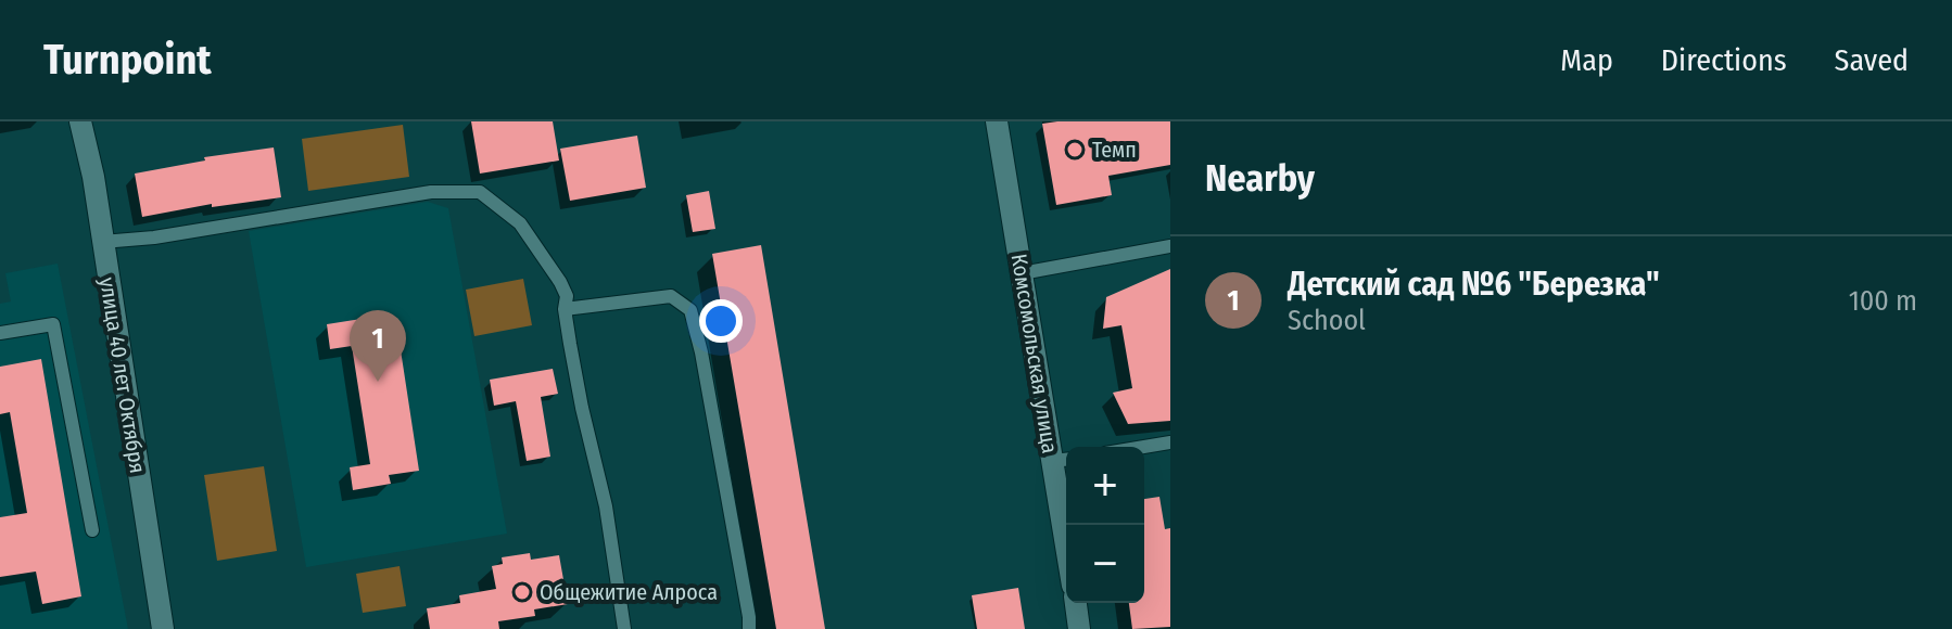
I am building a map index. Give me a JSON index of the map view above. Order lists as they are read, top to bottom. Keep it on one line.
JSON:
{"streets":{"street":["Комсомольская улица","улица 40 лет Октября"]},"places":["Темп","Общежитие Алроса"],"page":{"header":"Turnpoint","nav":["Map","Directions","Saved"],"heading":"Nearby","list":[{"mark":"1","name":"Детский сад №6 \"Березка\"","note":"School","value":"100 m"}],"pins":"1","map_buttons":["+","−"]}}
